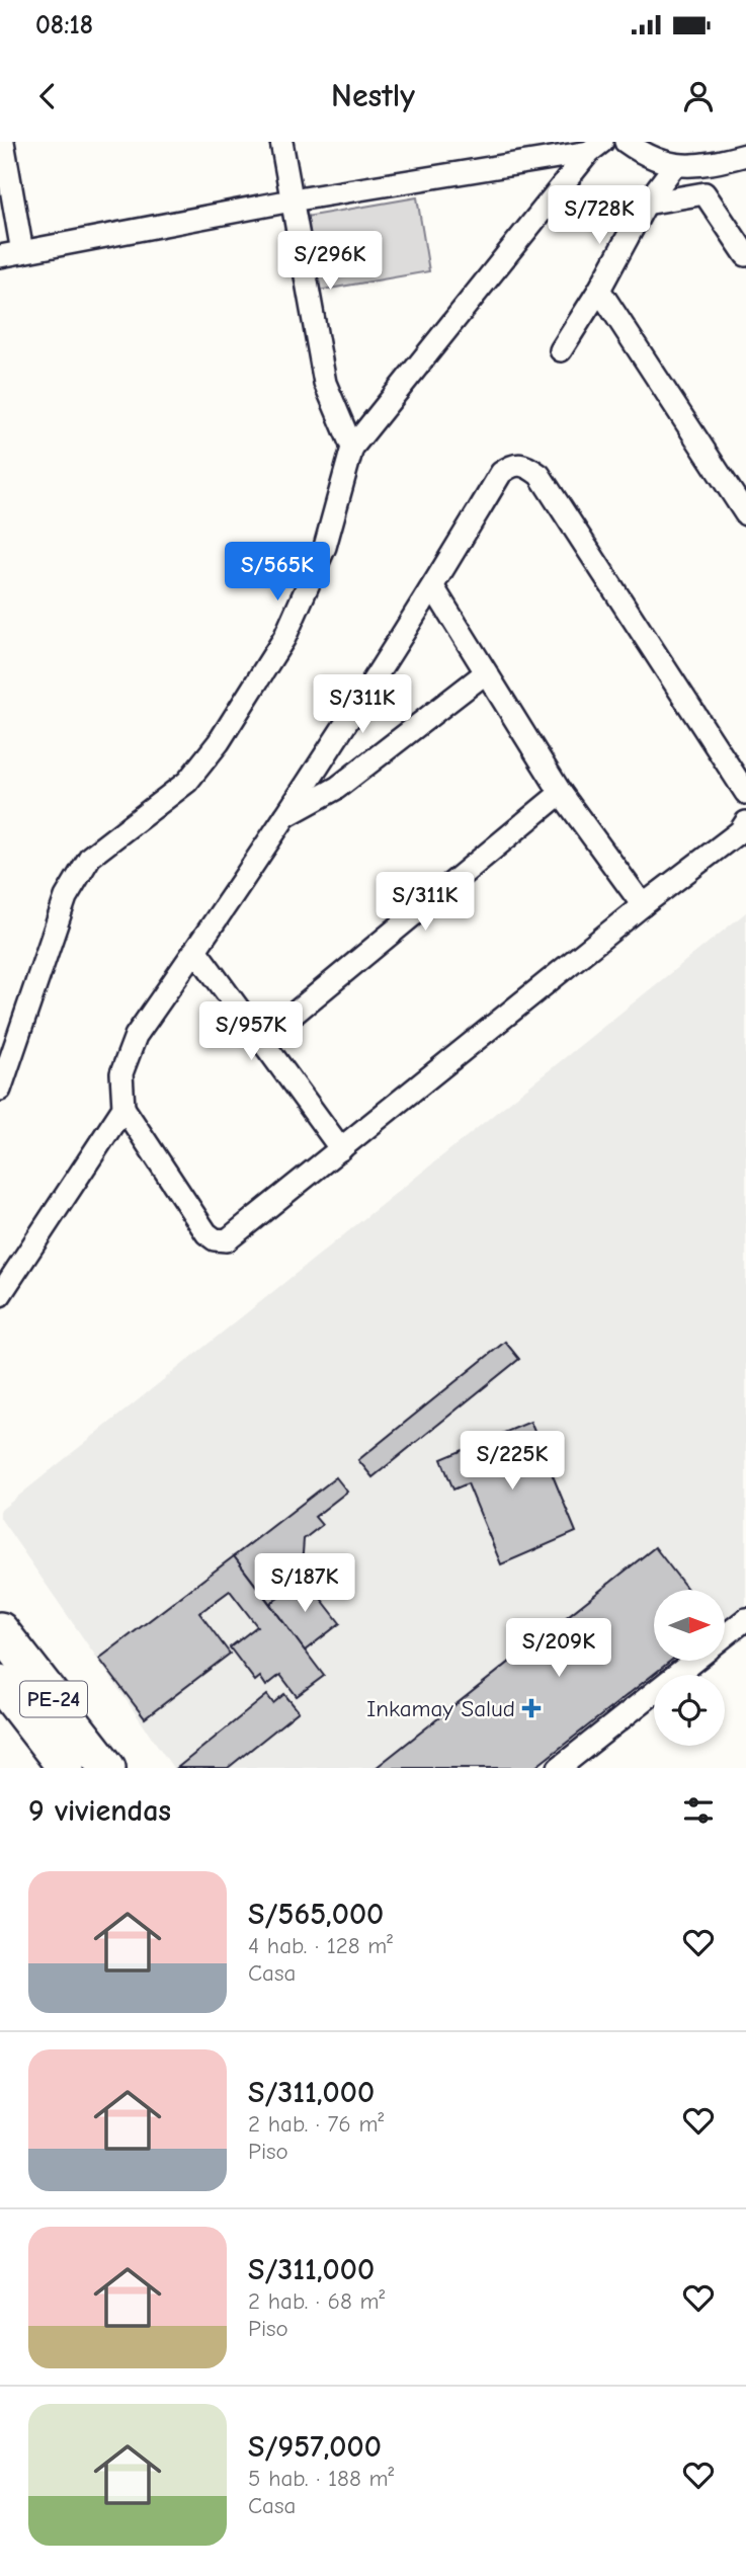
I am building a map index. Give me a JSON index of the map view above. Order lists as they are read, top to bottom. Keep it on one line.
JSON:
{"streets":{"highway":["PE-24"]},"places":{"health":["Inkamay Salud"]},"north":"right","page":{"status":"08:18","header":"Nestly","price":["S/728K","S/296K","S/565K","S/311K","S/311K","S/957K","S/225K","S/187K","S/209K"],"heading":"9 viviendas","list":[{"name":"S/565,000","note":"4 hab. · 128 m² · Casa"},{"name":"S/311,000","note":"2 hab. · 76 m² · Piso"},{"name":"S/311,000","note":"2 hab. · 68 m² · Piso"},{"name":"S/957,000","note":"5 hab. · 188 m² · Casa"}]}}
